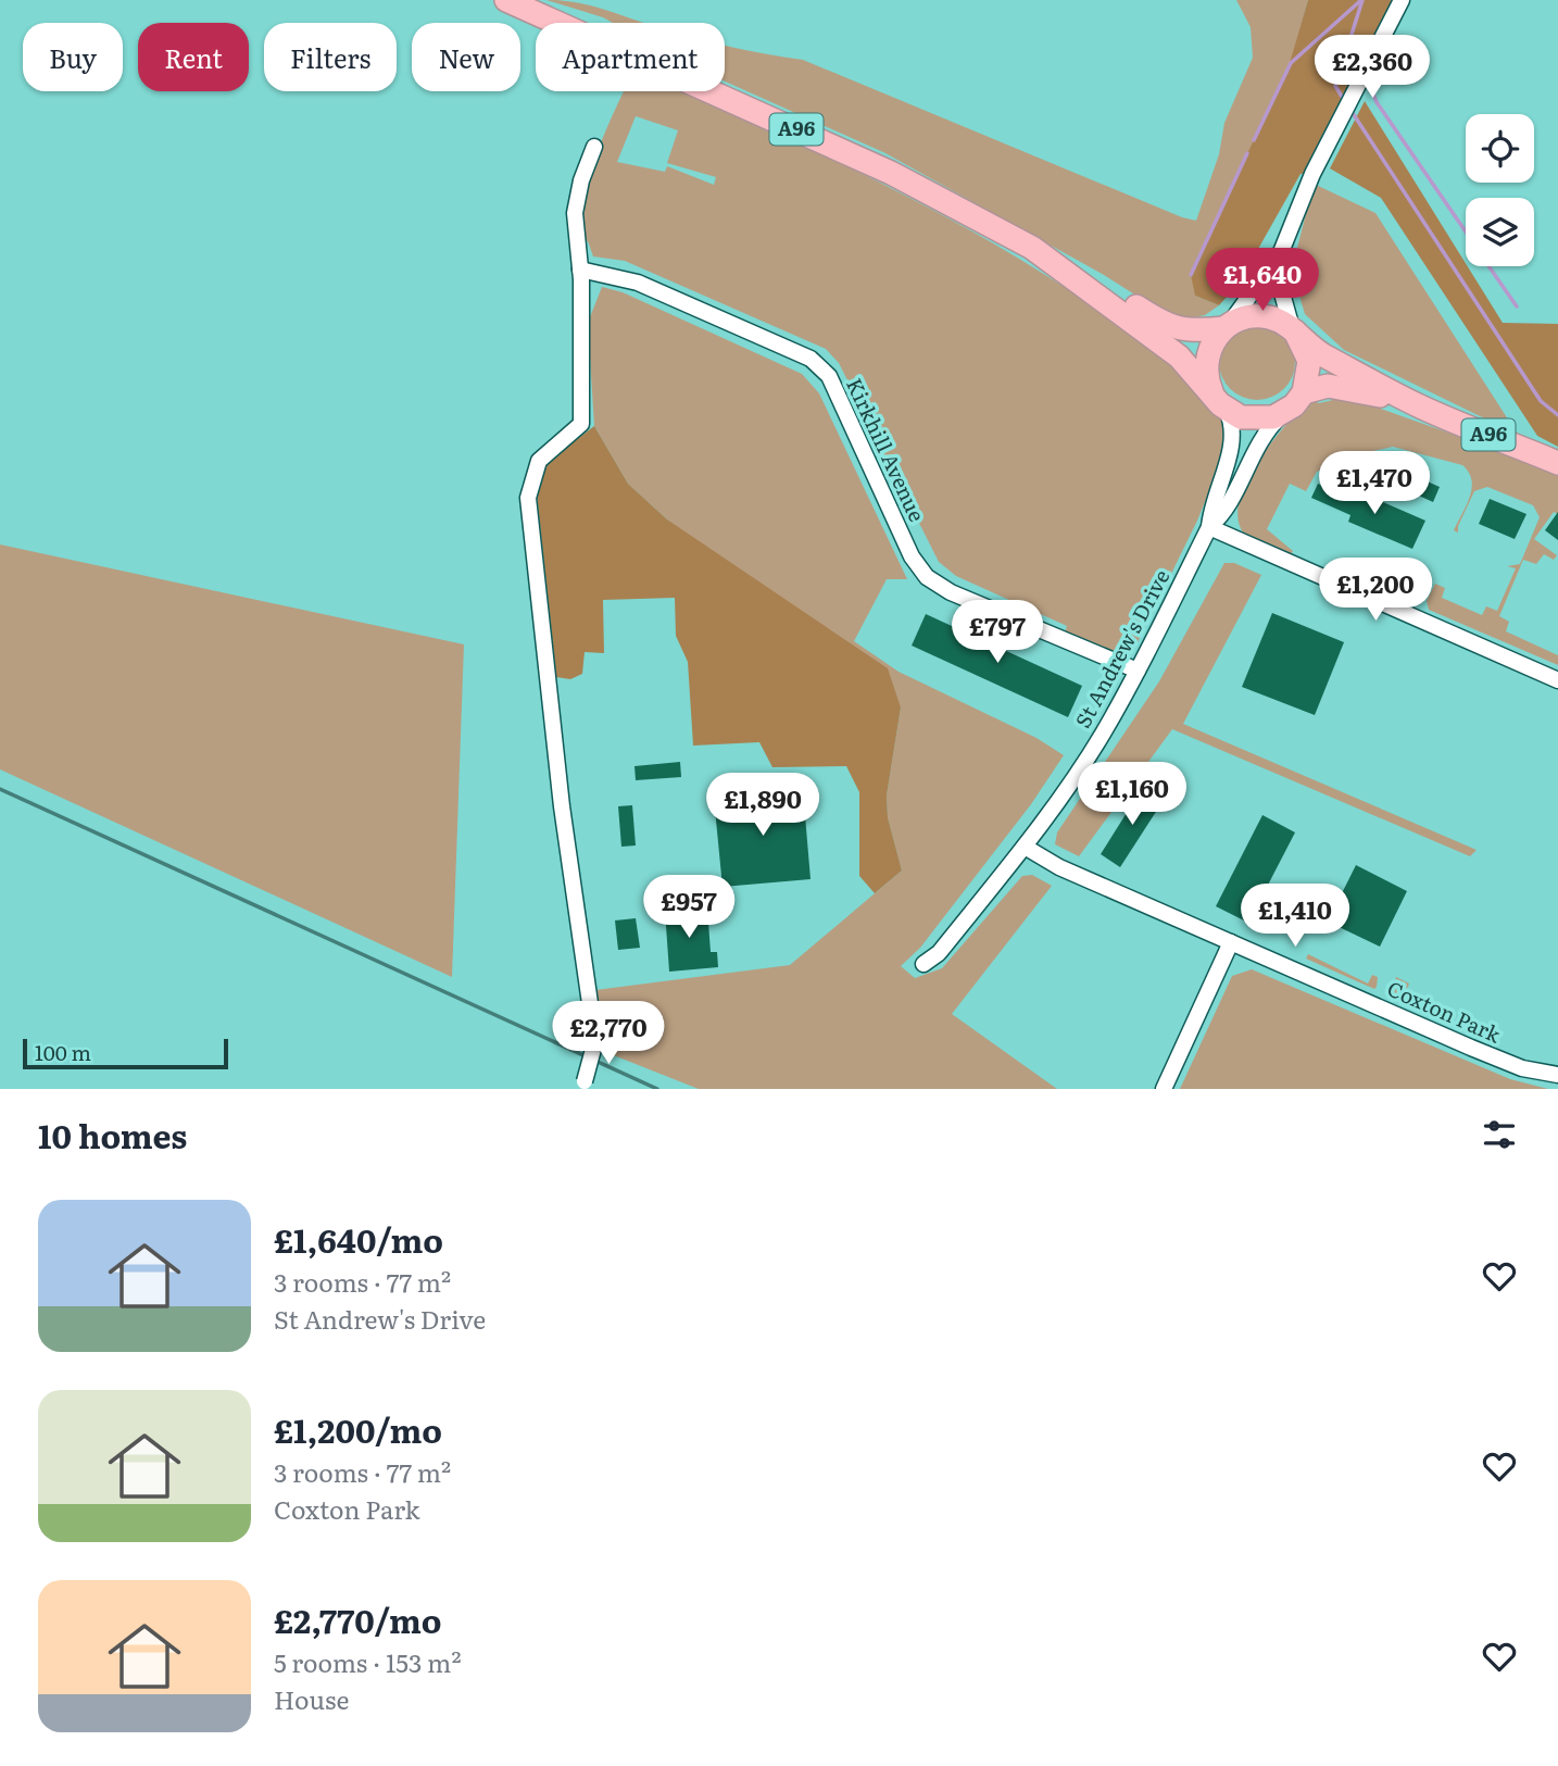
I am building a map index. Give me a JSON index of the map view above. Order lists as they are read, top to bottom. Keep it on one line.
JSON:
{"streets":{"highway":["A96"],"street":["Kirkhill Avenue","St Andrew's Drive","Coxton Park"]},"crossings":[["A96","St Andrew's Drive"],["Kirkhill Avenue","St Andrew's Drive"],["St Andrew's Drive","Coxton Park"]],"scale_bar":"100 m","page":{"chip":["Buy","Rent","Filters","New","Apartment"],"price":["£2,360","£1,640","£1,470","£1,200","£797","£1,160","£1,890","£957","£1,410","£2,770"],"scale":"100 m","heading":"10 homes","list":[{"name":"£1,640/mo","note":"3 rooms · 77 m² · St Andrew's Drive"},{"name":"£1,200/mo","note":"3 rooms · 77 m² · Coxton Park"},{"name":"£2,770/mo","note":"5 rooms · 153 m² · House"}]}}
